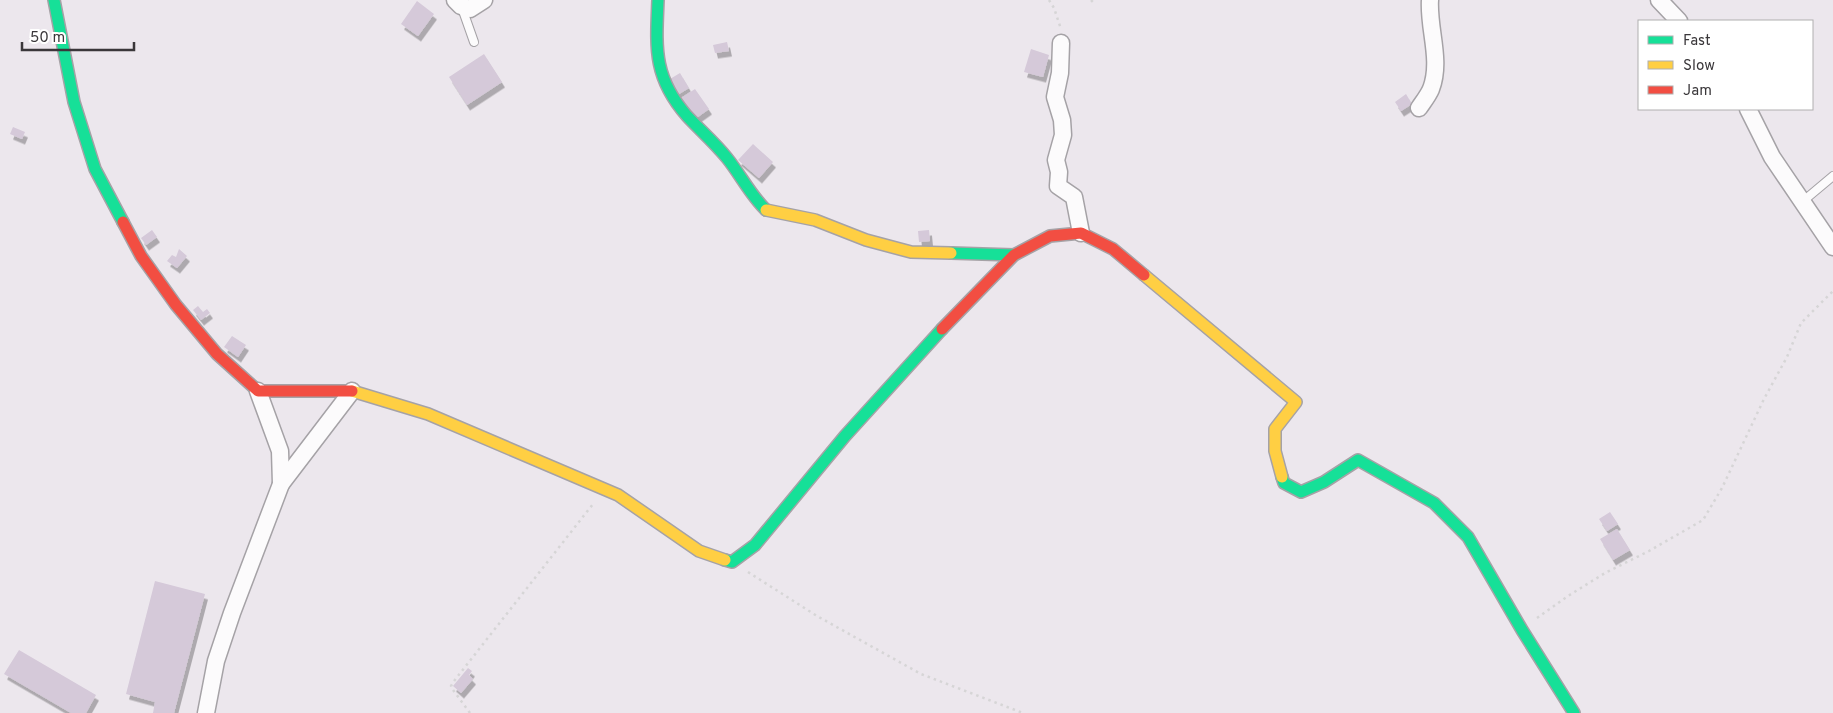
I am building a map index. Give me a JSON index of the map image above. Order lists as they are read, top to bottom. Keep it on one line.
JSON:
{"legend":["Fast","Slow","Jam"],"scale_bar":"50 m"}
